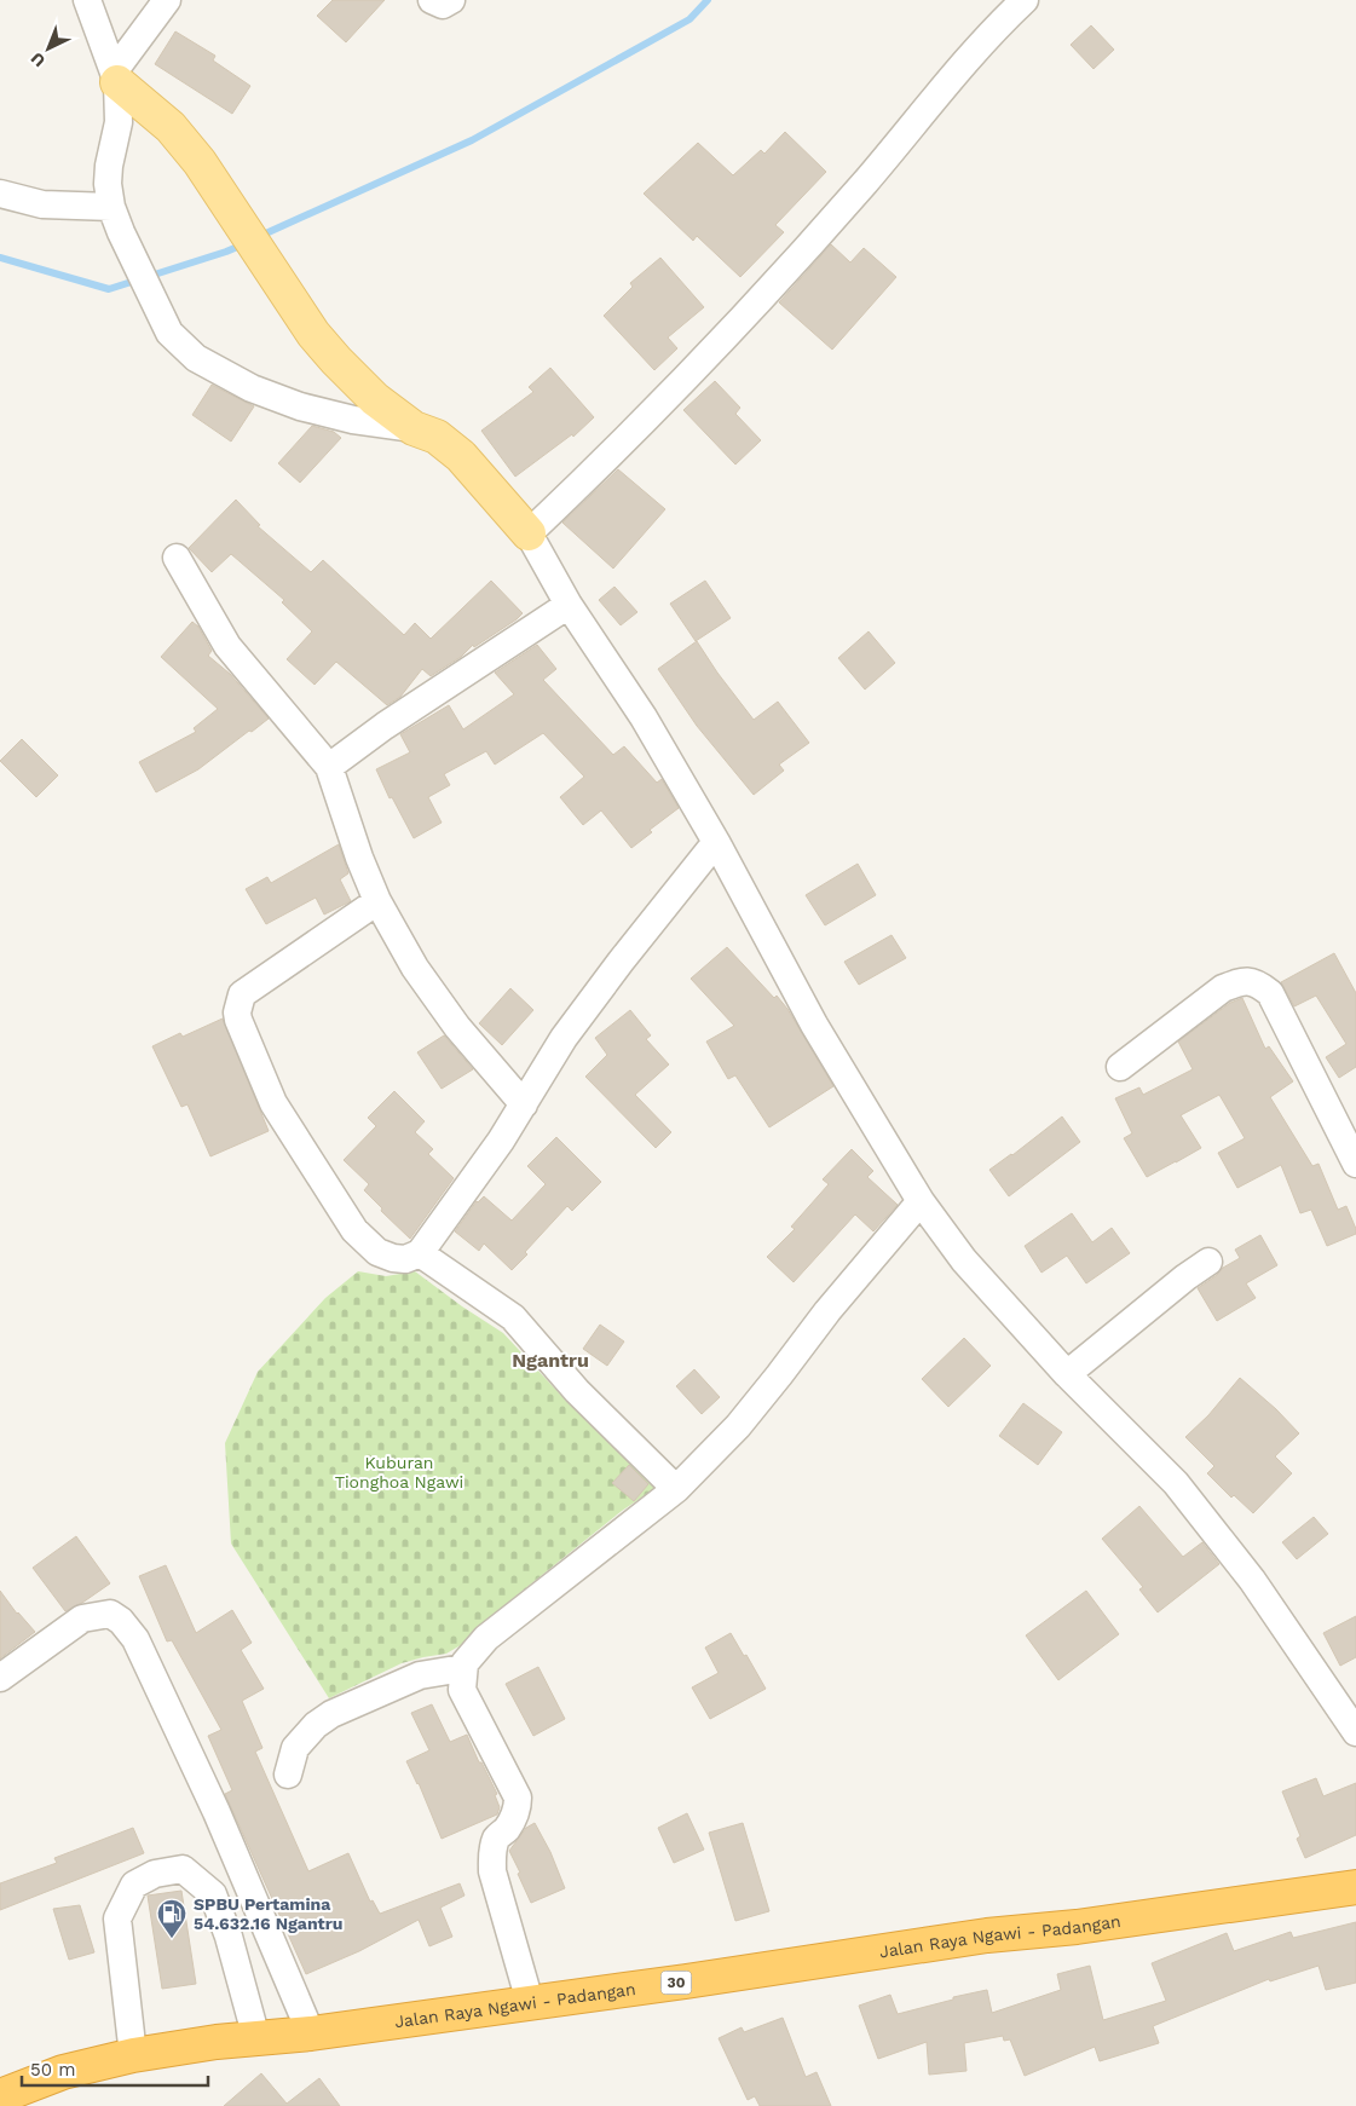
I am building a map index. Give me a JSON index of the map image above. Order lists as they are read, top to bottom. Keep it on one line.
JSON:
{"streets":{"highway":["Jalan Raya Ngawi - Padangan","30"]},"districts":["Ngantru"],"parks":["Kuburan Tionghoa Ngawi"],"places":{"fuel station":["SPBU Pertamina 54.632.16 Ngantru"]},"scale_bar":"50 m","north":"bottom left"}
